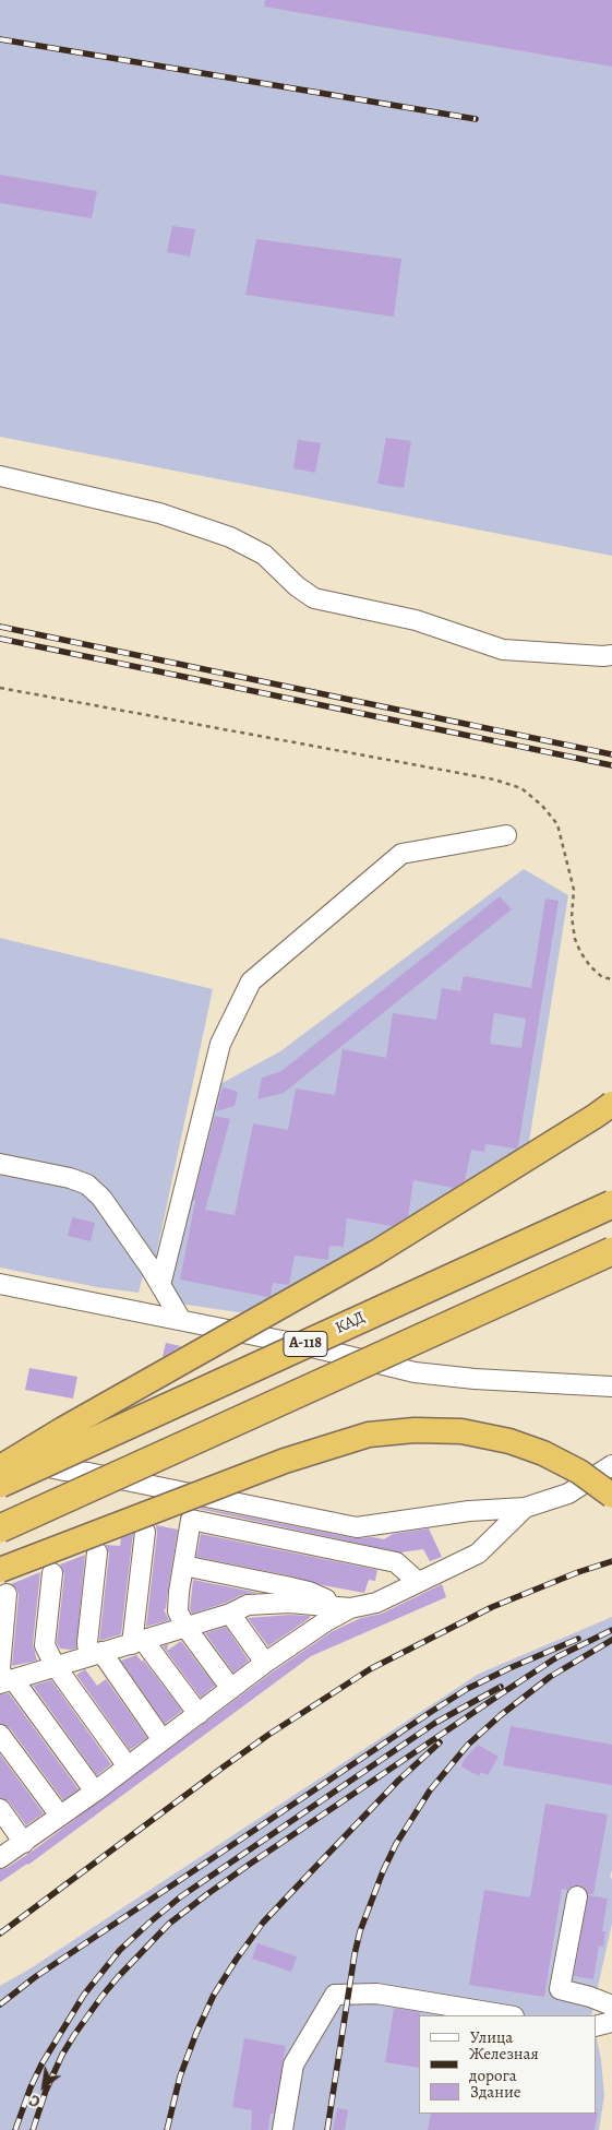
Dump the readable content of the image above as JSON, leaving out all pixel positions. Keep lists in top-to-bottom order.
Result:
{
  "streets": {
    "highway": ["КАД", "А-118"]
  },
  "legend": ["Улица", "Железная дорога", "Здание"],
  "north": "bottom left"
}
